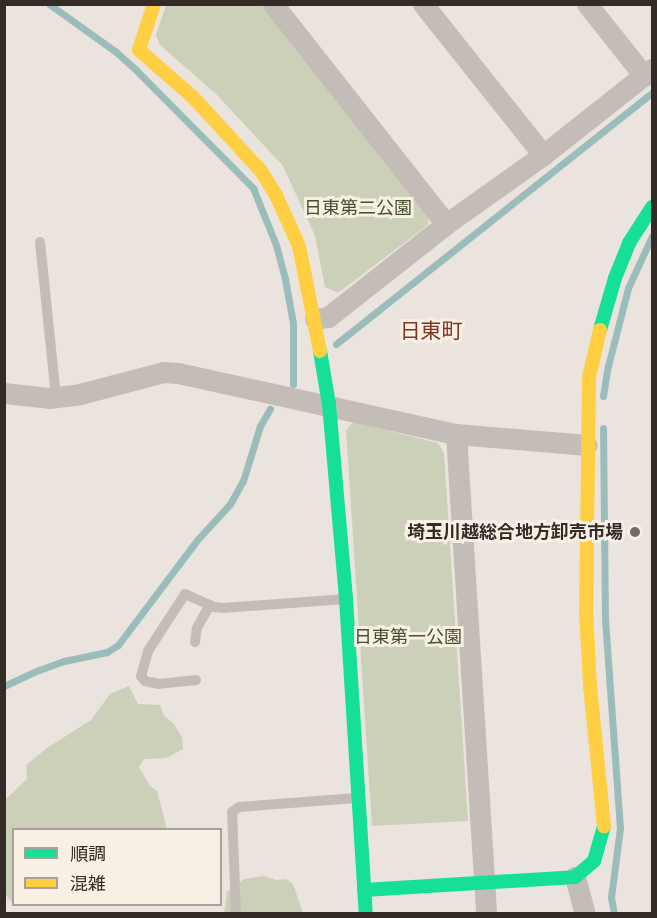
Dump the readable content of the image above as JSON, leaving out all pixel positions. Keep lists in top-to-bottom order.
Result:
{
  "districts": ["日東町"],
  "parks": ["日東第二公園", "日東第一公園"],
  "places": ["埼玉川越総合地方卸売市場"],
  "legend": ["順調", "混雑"]
}
